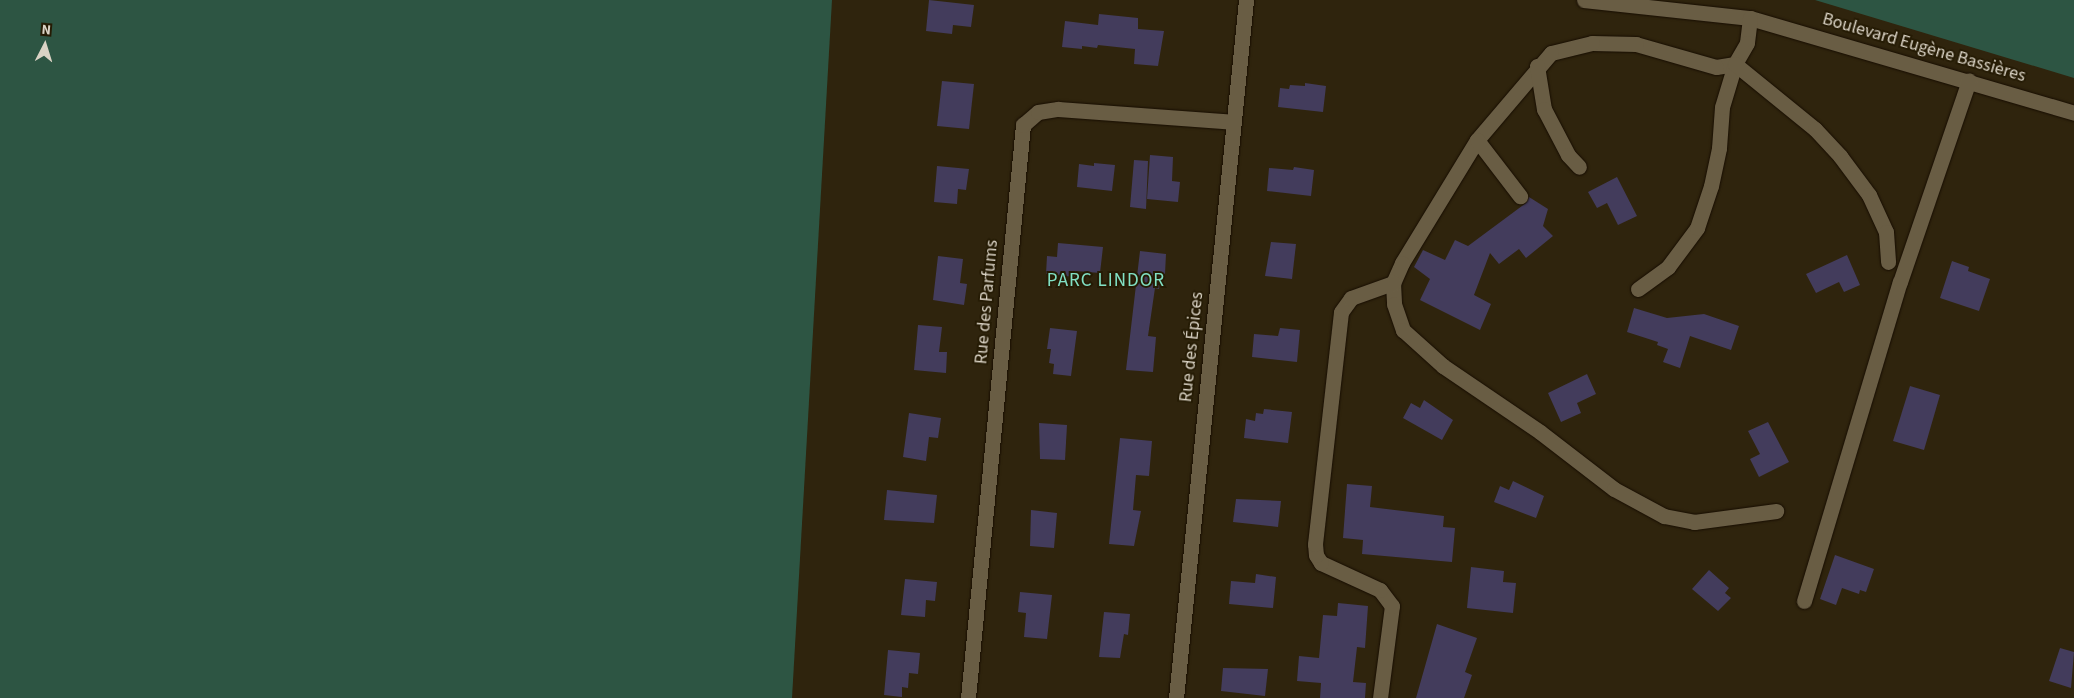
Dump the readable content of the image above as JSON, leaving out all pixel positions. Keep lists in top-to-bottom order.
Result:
{
  "streets": {
    "street": ["Boulevard Eugène Bassières", "Rue des Parfums", "Rue des Épices"]
  },
  "crossings": [
    ["Rue des Parfums", "Rue des Épices"]
  ],
  "districts": ["PARC LINDOR"],
  "north": "top"
}
